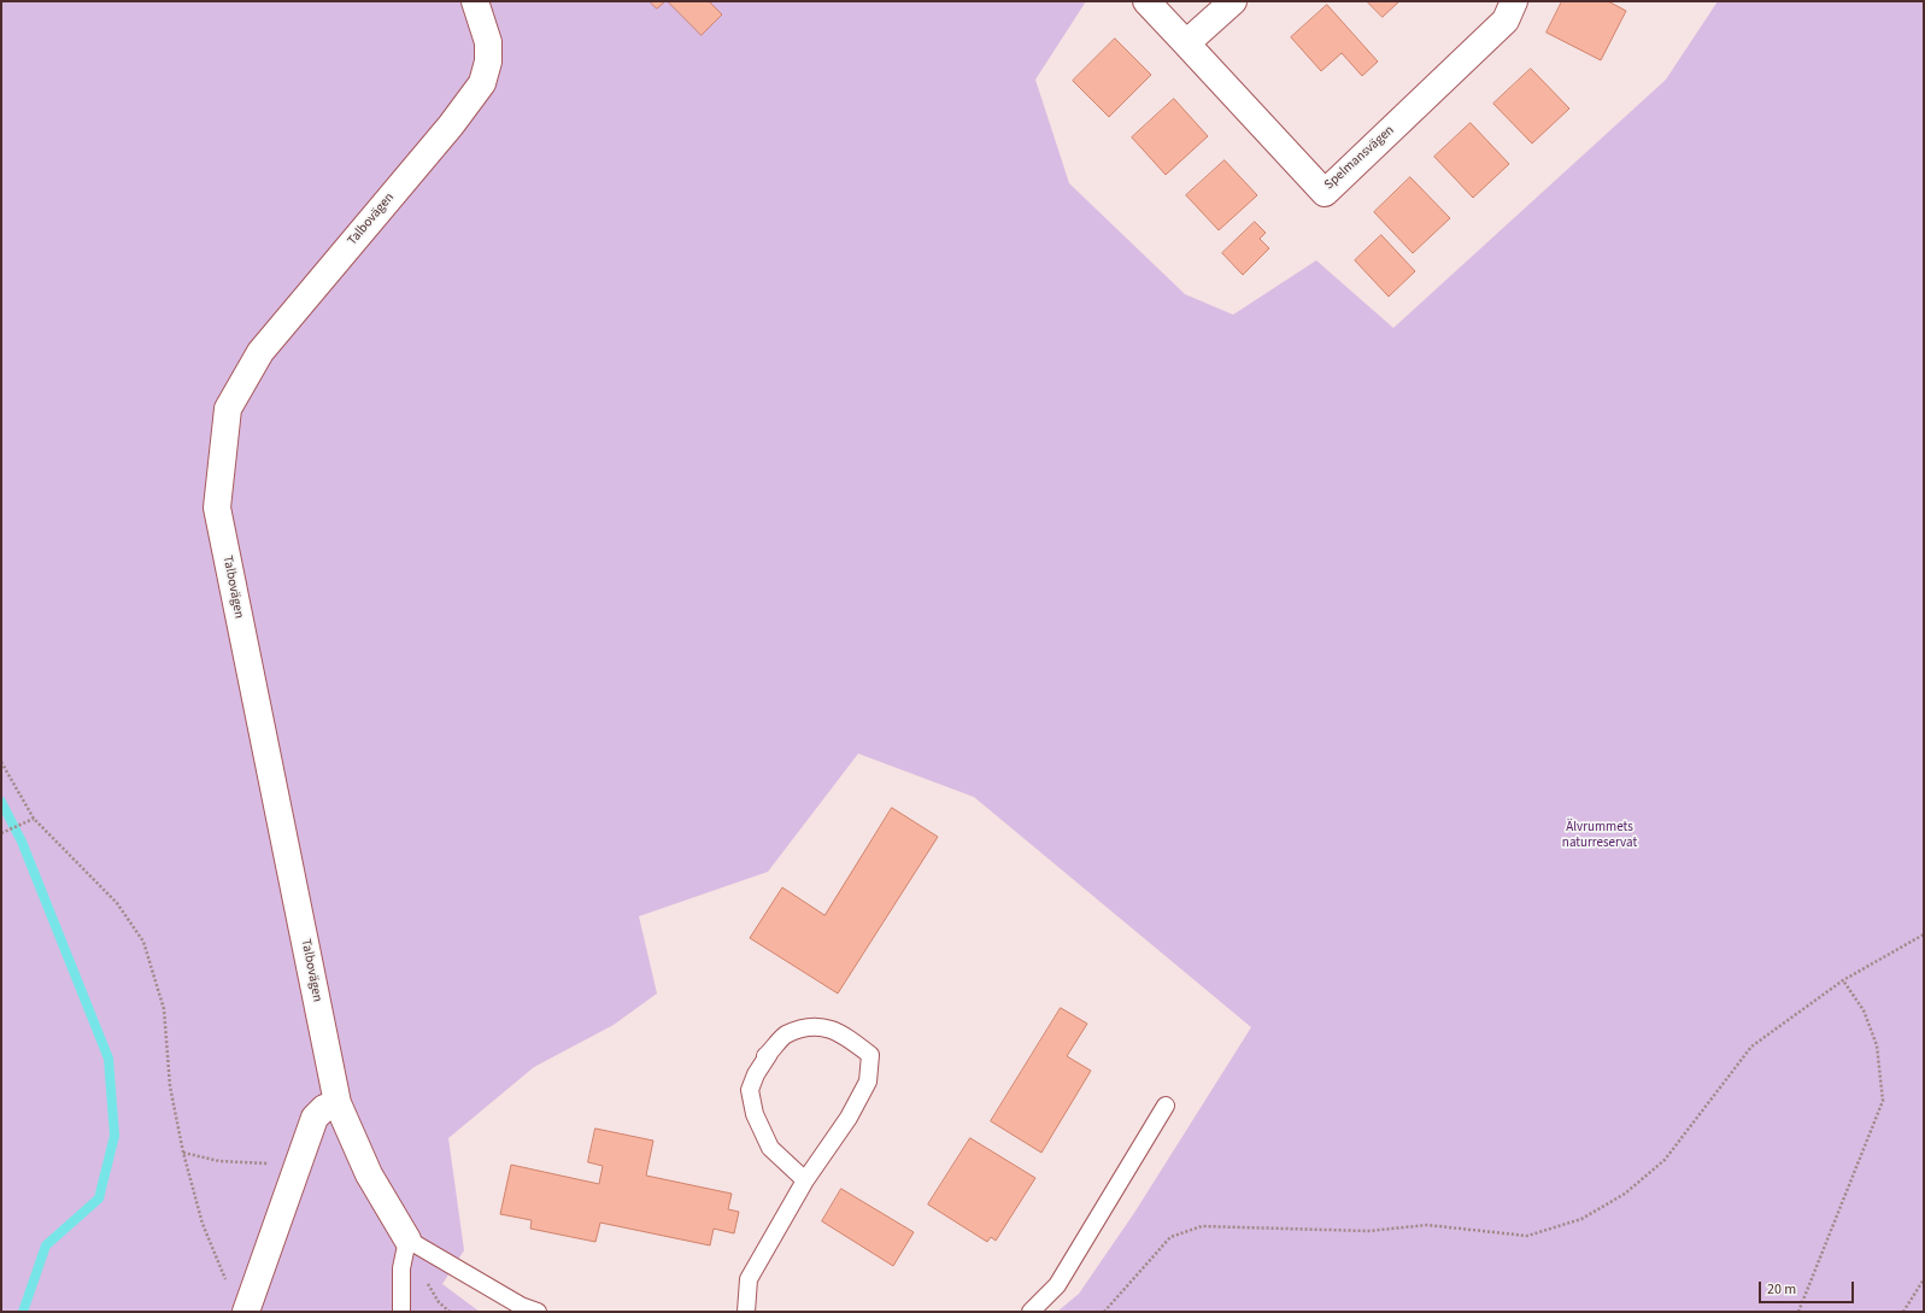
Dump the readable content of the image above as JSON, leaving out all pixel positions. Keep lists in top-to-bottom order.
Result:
{
  "streets": {
    "street": ["Spelmansvägen", "Talbovägen"]
  },
  "parks": ["Älvrummets naturreservat"],
  "scale_bar": "20 m"
}
